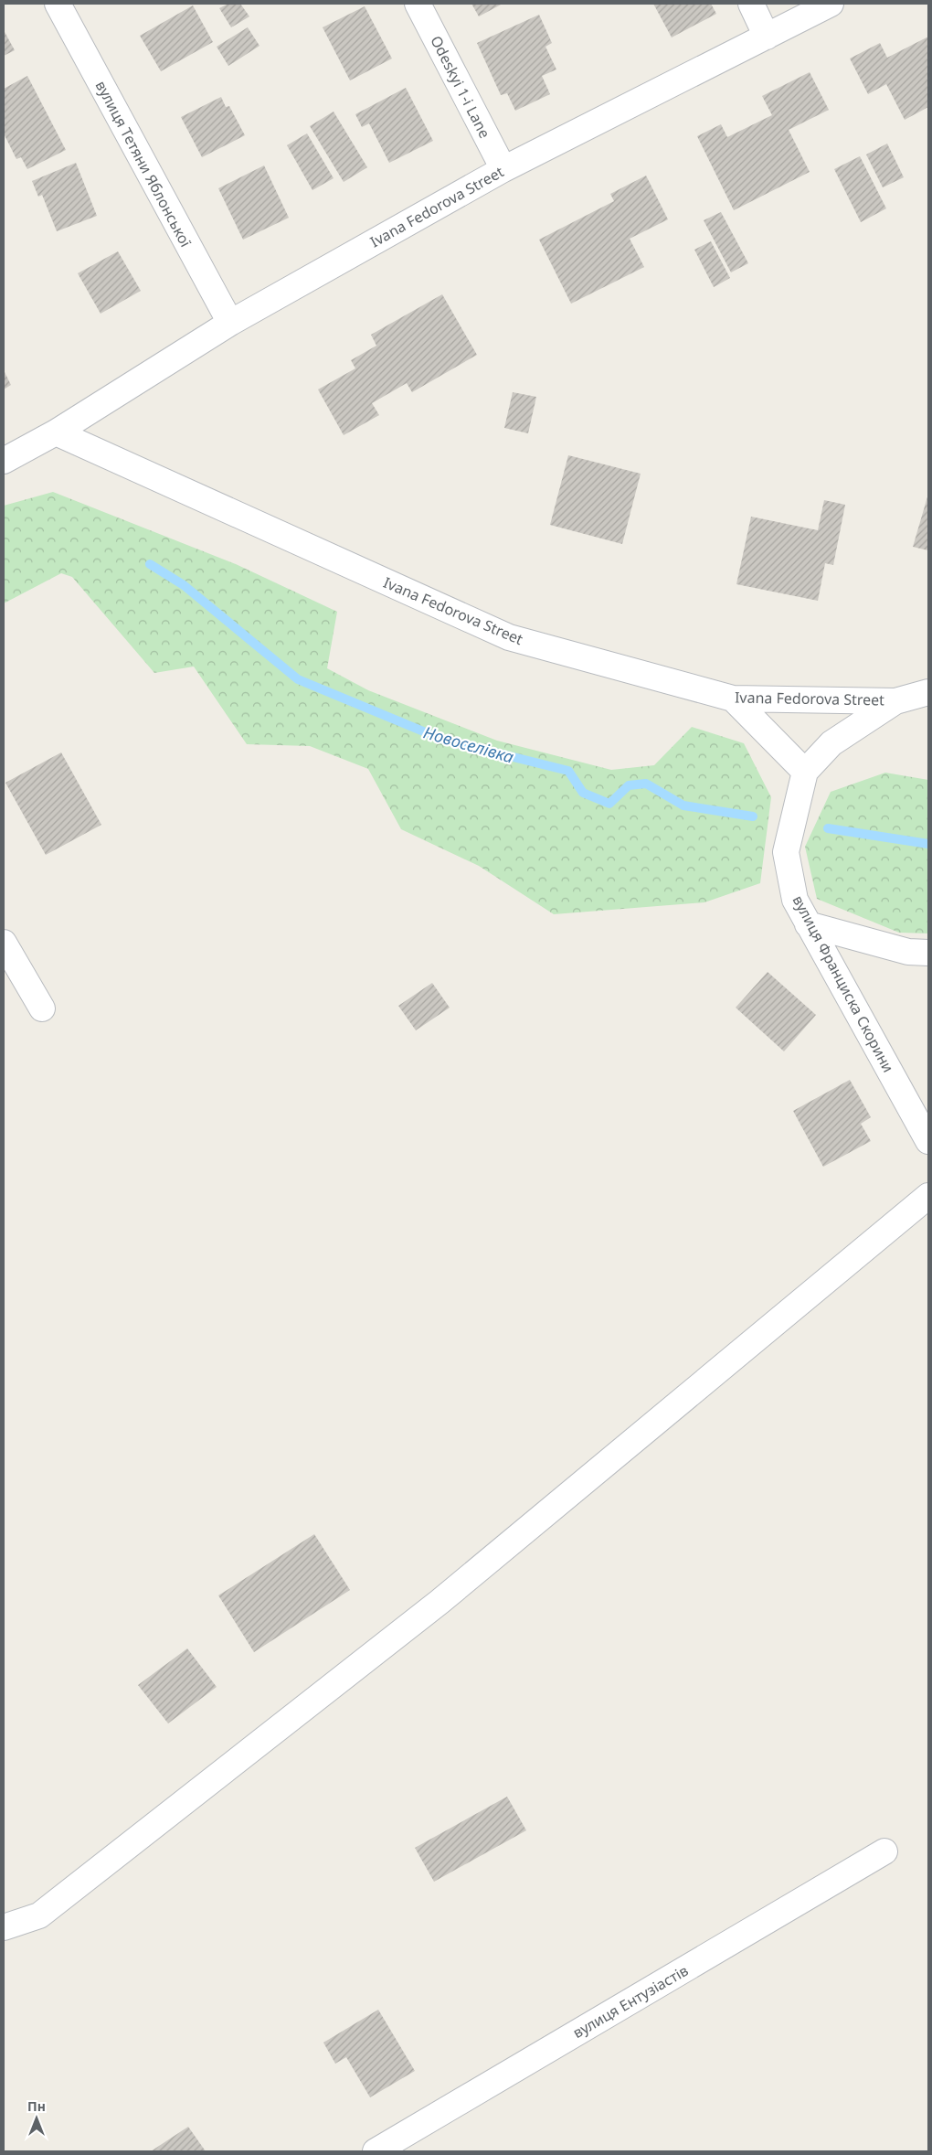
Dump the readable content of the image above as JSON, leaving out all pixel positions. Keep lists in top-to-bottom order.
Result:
{
  "streets": {
    "street": [
      "Odeskyi 1-i Lane",
      "вулиця Тетяни Яблонської",
      "Ivana Fedorova Street",
      "вулиця Франциска Скорини",
      "вулиця Ентузіастів"
    ]
  },
  "crossings": [
    ["Odeskyi 1-i Lane", "Ivana Fedorova Street"],
    ["вулиця Тетяни Яблонської", "Ivana Fedorova Street"],
    ["Ivana Fedorova Street", "вулиця Франциска Скорини"]
  ],
  "water": ["Новоселівка"],
  "north": "top"
}
